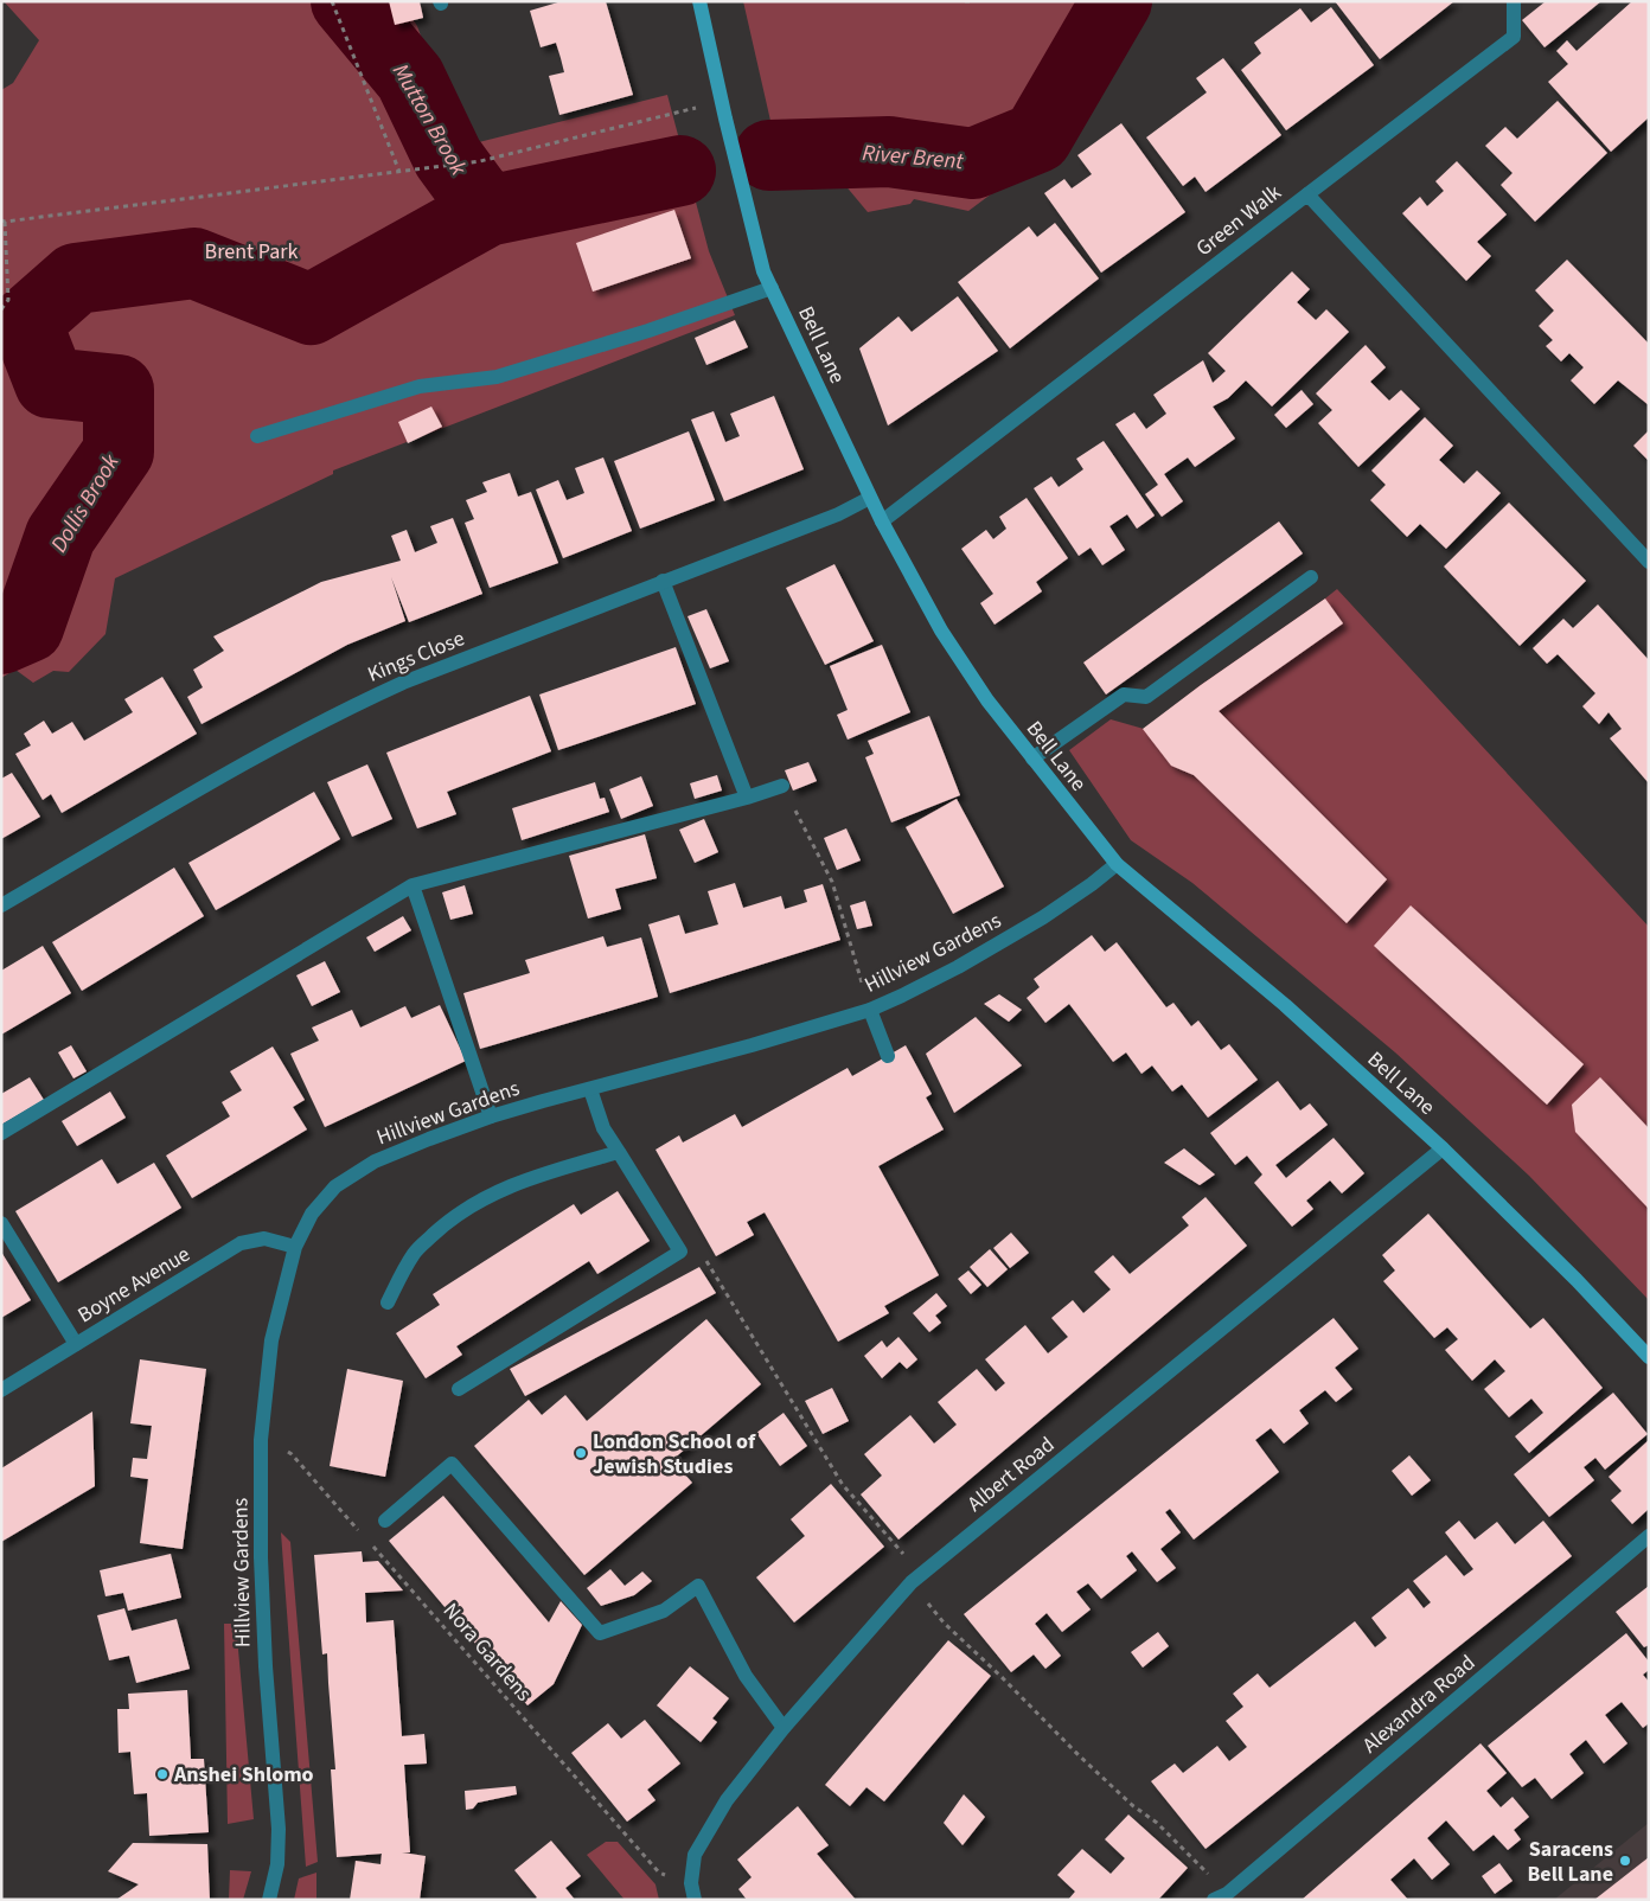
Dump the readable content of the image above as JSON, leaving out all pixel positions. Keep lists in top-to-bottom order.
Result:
{
  "streets": {
    "street": [
      "Green Walk",
      "Bell Lane",
      "Kings Close",
      "Hillview Gardens",
      "Boyne Avenue",
      "Albert Road",
      "Alexandra Road"
    ],
    "path": ["Nora Gardens"]
  },
  "crossings": [
    ["Green Walk", "Bell Lane"],
    ["Bell Lane", "Kings Close"],
    ["Bell Lane", "Hillview Gardens"],
    ["Bell Lane", "Albert Road"],
    ["Hillview Gardens", "Boyne Avenue"],
    ["Albert Road", "Nora Gardens"]
  ],
  "water": ["Mutton Brook", "River Brent", "Dollis Brook"],
  "parks": ["Brent Park"],
  "places": ["London School of Jewish Studies", "Anshei Shlomo", "Saracens Bell Lane"]
}
